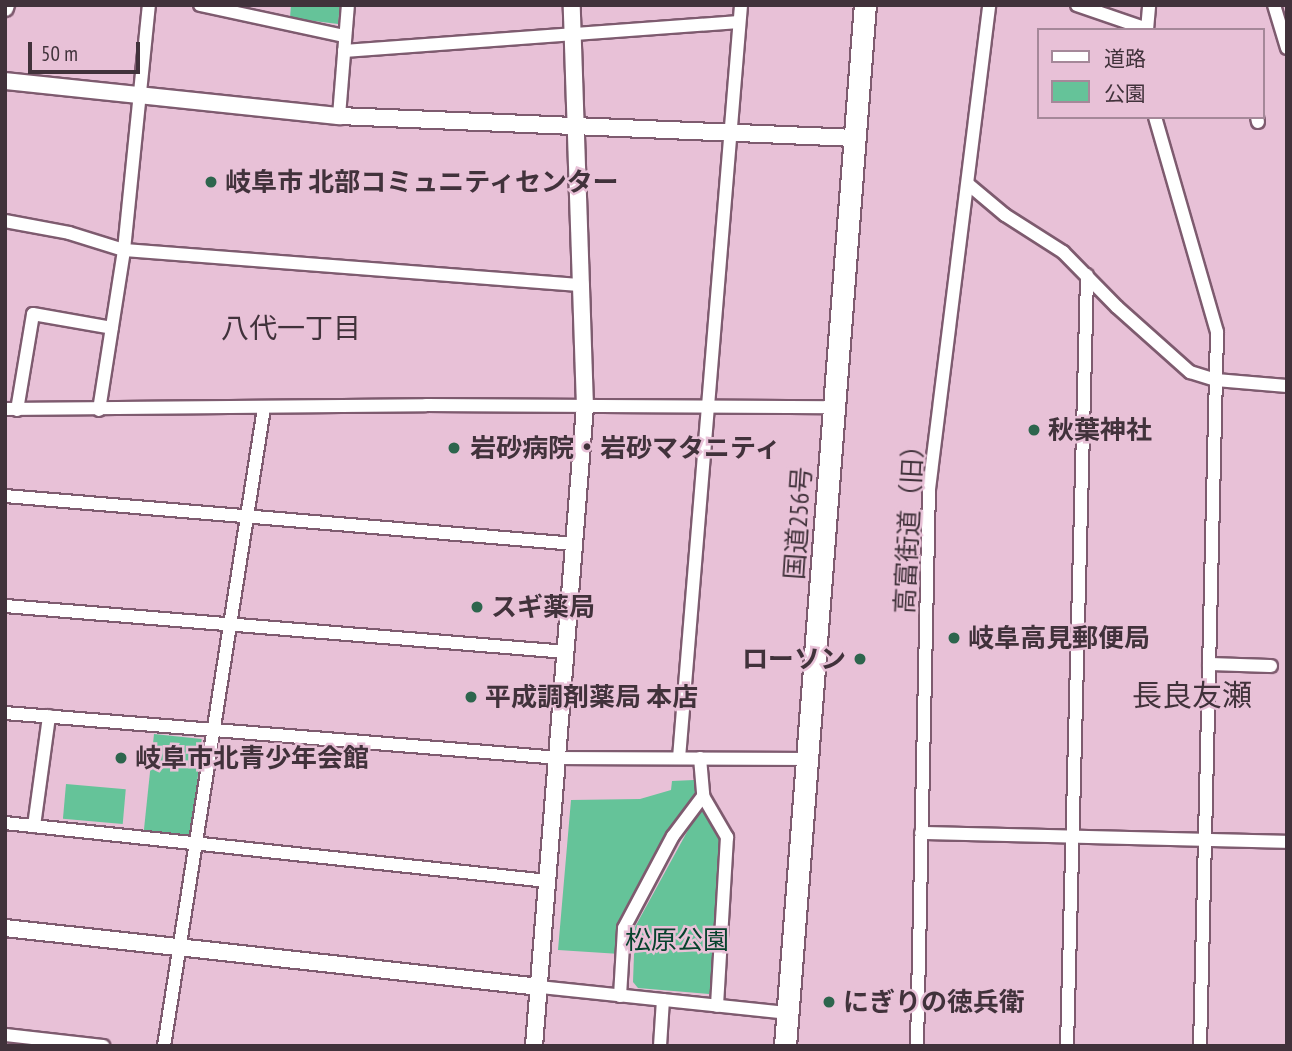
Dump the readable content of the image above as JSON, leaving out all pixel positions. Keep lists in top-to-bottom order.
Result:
{
  "streets": {
    "highway": ["国道256号"],
    "street": ["高富街道（旧）"]
  },
  "districts": ["八代一丁目", "長良友瀬"],
  "parks": ["松原公園"],
  "places": [
    "岐阜市 北部コミュニティセンター",
    "秋葉神社",
    "岩砂病院・岩砂マタニティ",
    "スギ薬局",
    "岐阜高見郵便局",
    "ローソン",
    "平成調剤薬局 本店",
    "岐阜市北青少年会館",
    "にぎりの徳兵衛"
  ],
  "legend": ["道路", "公園"],
  "scale_bar": "50 m"
}
